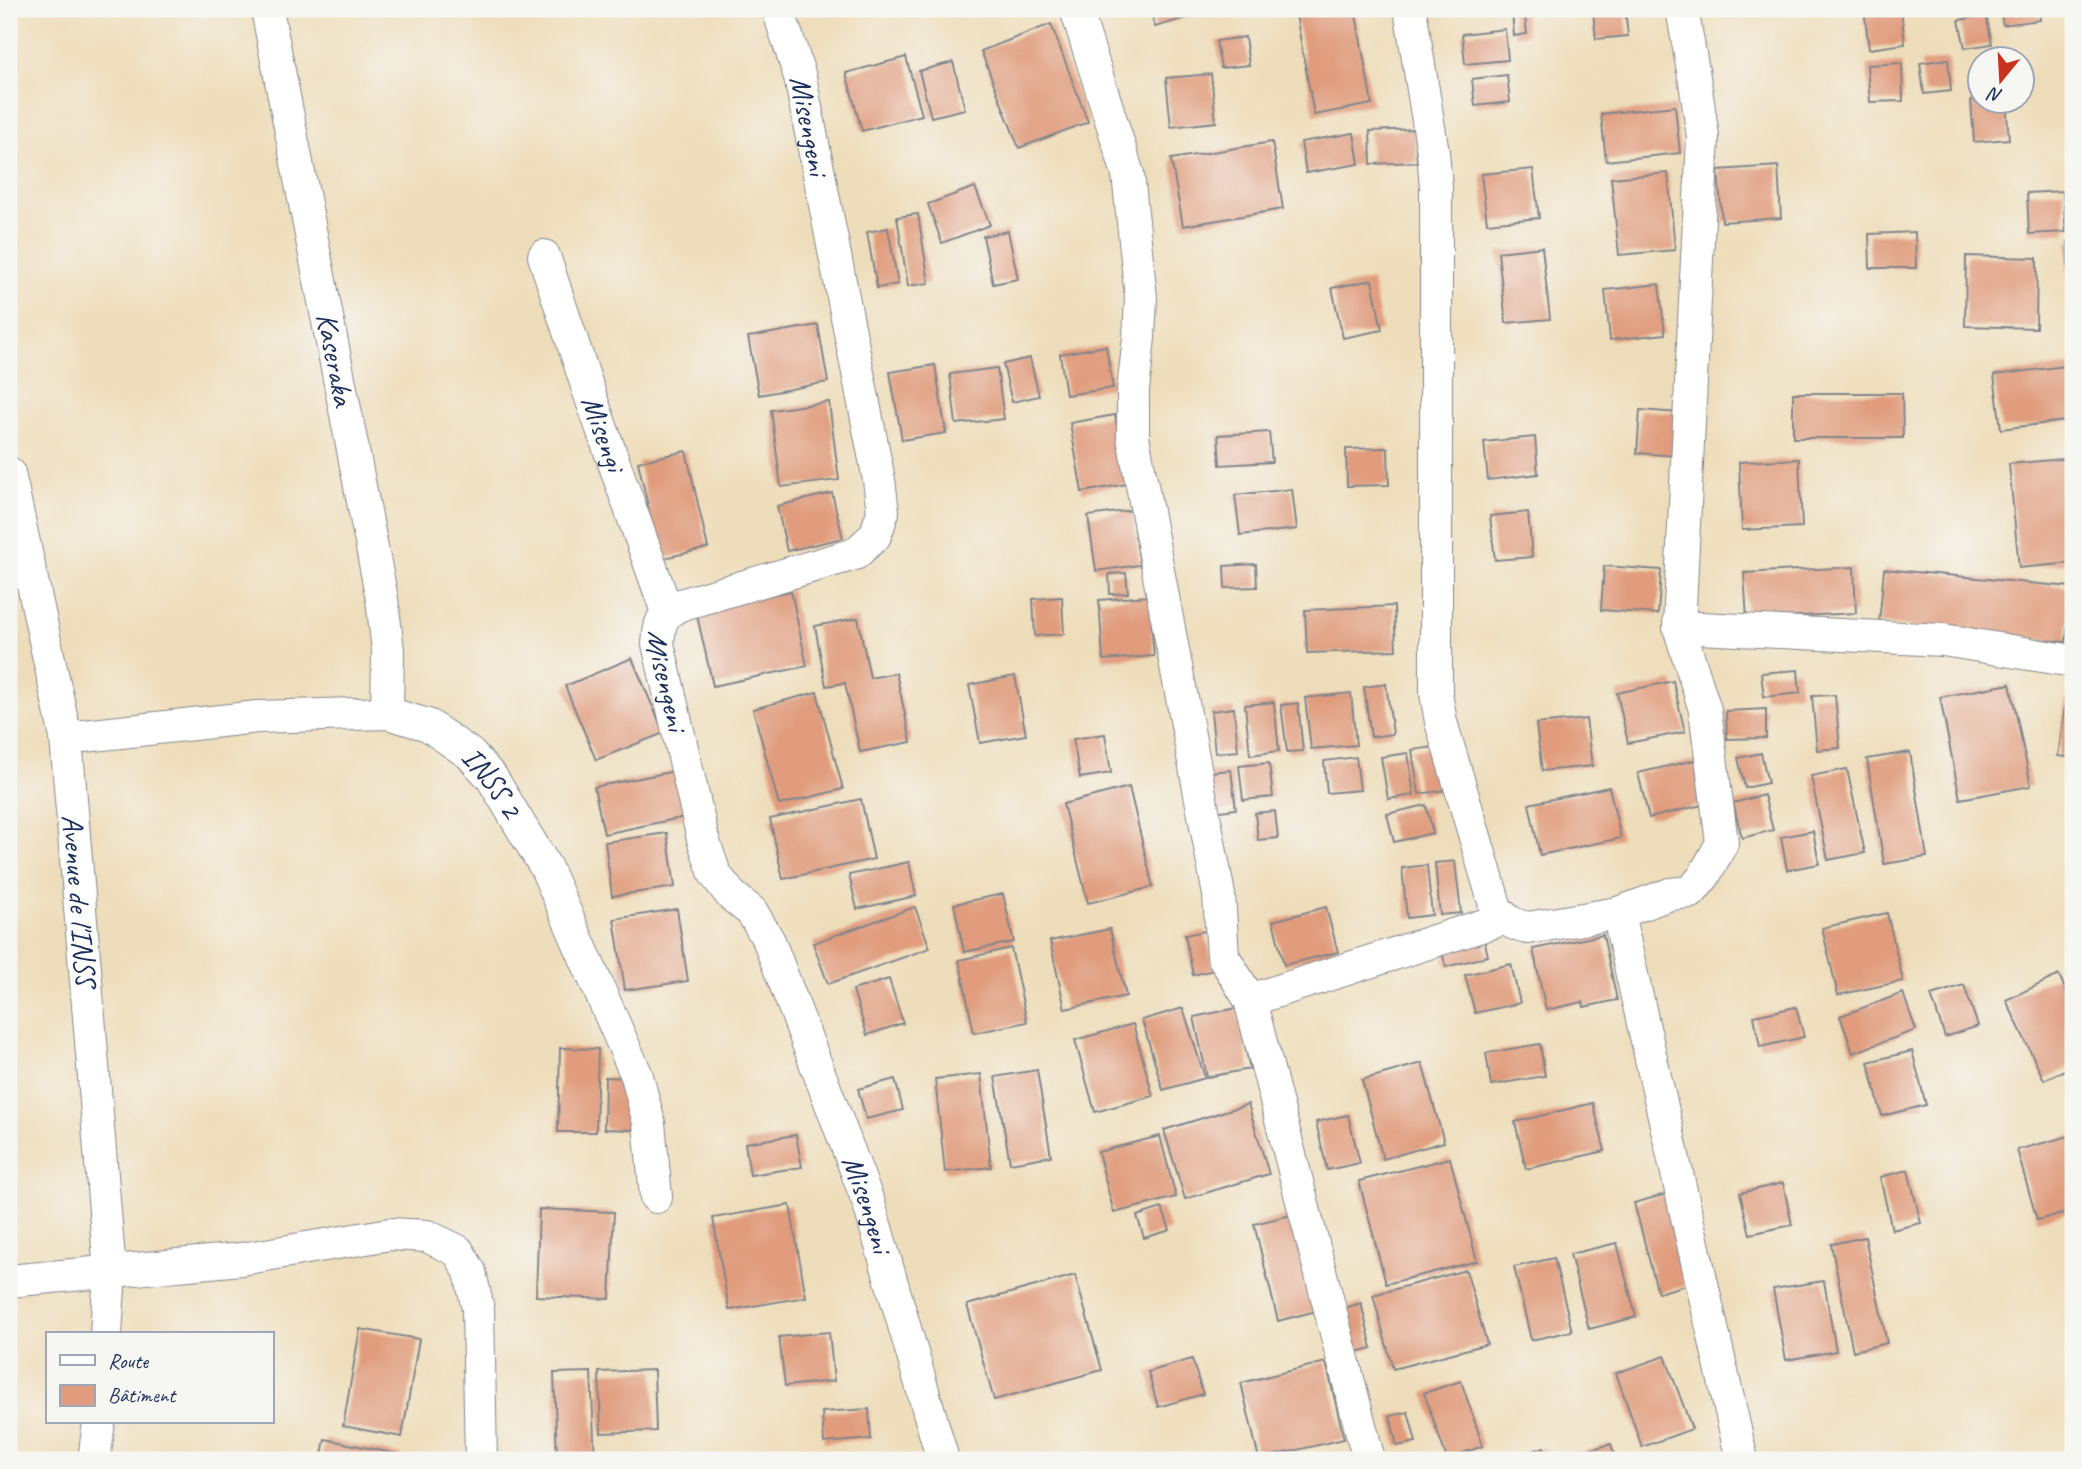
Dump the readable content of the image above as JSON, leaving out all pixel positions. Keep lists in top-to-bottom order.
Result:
{
  "streets": {
    "street": [
      "Misengeni",
      "Kaseraka",
      "Misengi",
      "INSS 2",
      "Avenue de l'INSS"
    ]
  },
  "crossings": [
    ["Misengeni", "Misengi"],
    ["Kaseraka", "INSS 2"],
    ["INSS 2", "Avenue de l'INSS"]
  ],
  "legend": ["Route", "Bâtiment"],
  "north": "bottom"
}
